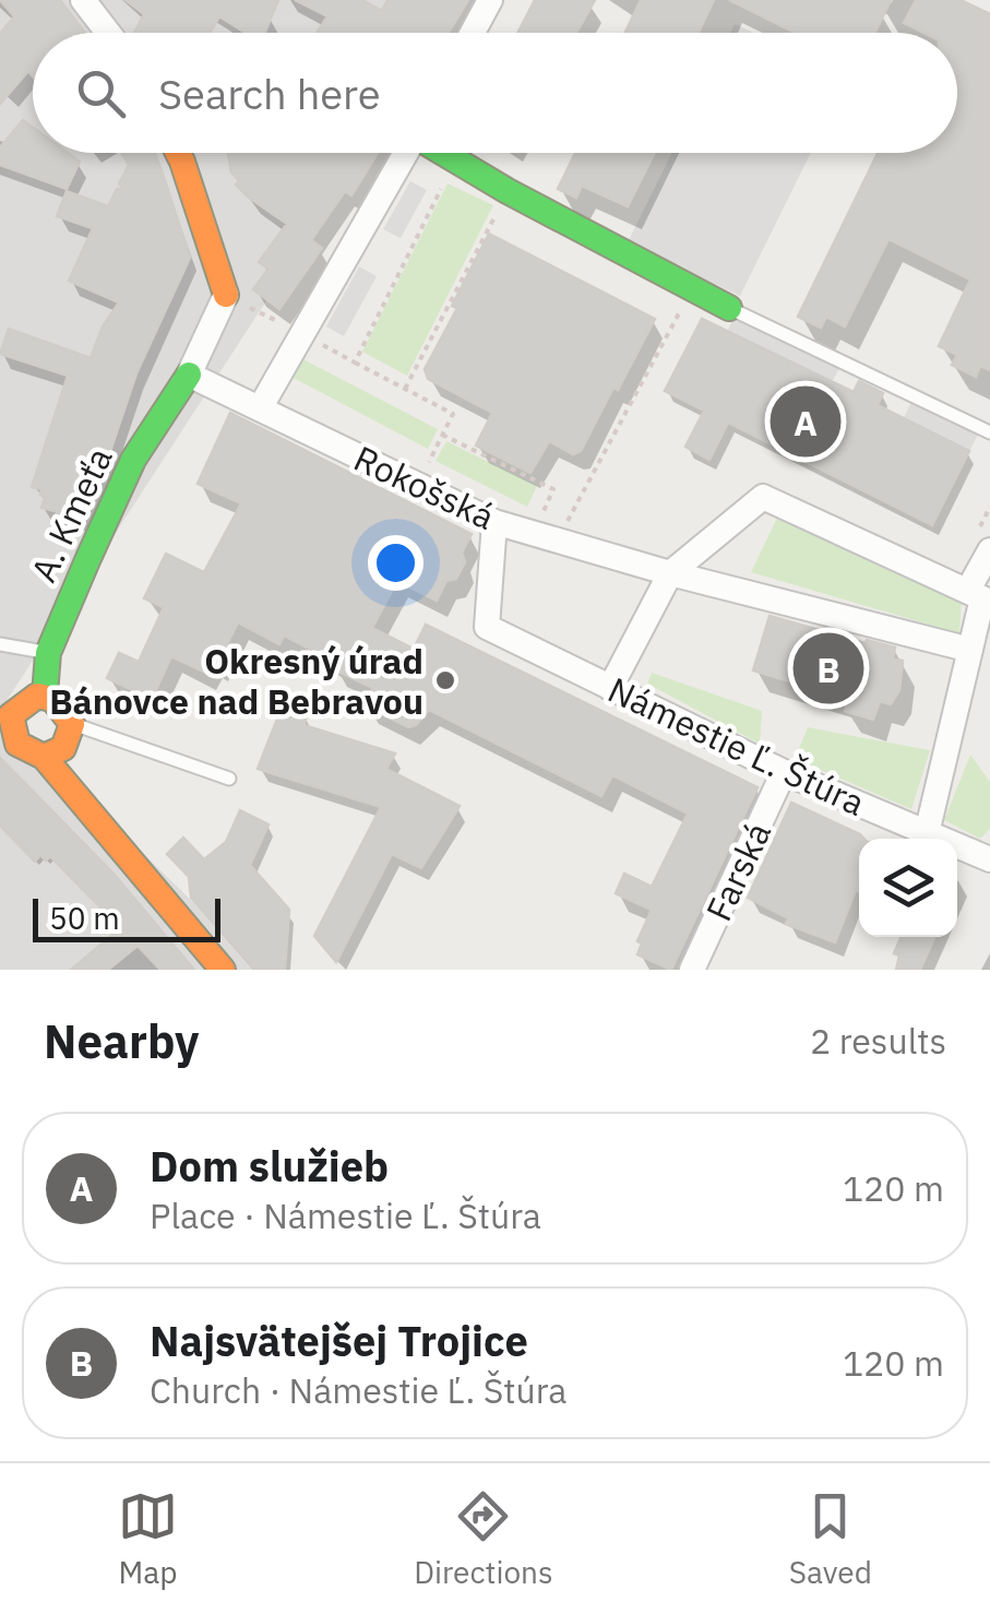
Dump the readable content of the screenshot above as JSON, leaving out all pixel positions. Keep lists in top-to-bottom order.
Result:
{
  "streets": {
    "street": [
      "Rokošská",
      "A. Kmeťa",
      "Námestie Ľ. Štúra",
      "Farská"
    ]
  },
  "crossings": [
    ["Rokošská", "A. Kmeťa"],
    ["Rokošská", "Námestie Ľ. Štúra"],
    ["Námestie Ľ. Štúra", "Farská"]
  ],
  "places": ["Okresný úrad Bánovce nad Bebravou"],
  "scale_bar": "50 m",
  "page": {
    "search": "Search here",
    "pins": ["A", "B"],
    "scale": "50 m",
    "heading": ["Nearby", "2 results"],
    "list": [
      {
        "mark": "A",
        "name": "Dom služieb",
        "note": "Place · Námestie Ľ. Štúra",
        "value": "120 m"
      },
      {
        "mark": "B",
        "name": "Najsvätejšej Trojice",
        "note": "Church · Námestie Ľ. Štúra",
        "value": "120 m"
      }
    ],
    "nav": ["Map", "Directions", "Saved"]
  }
}
